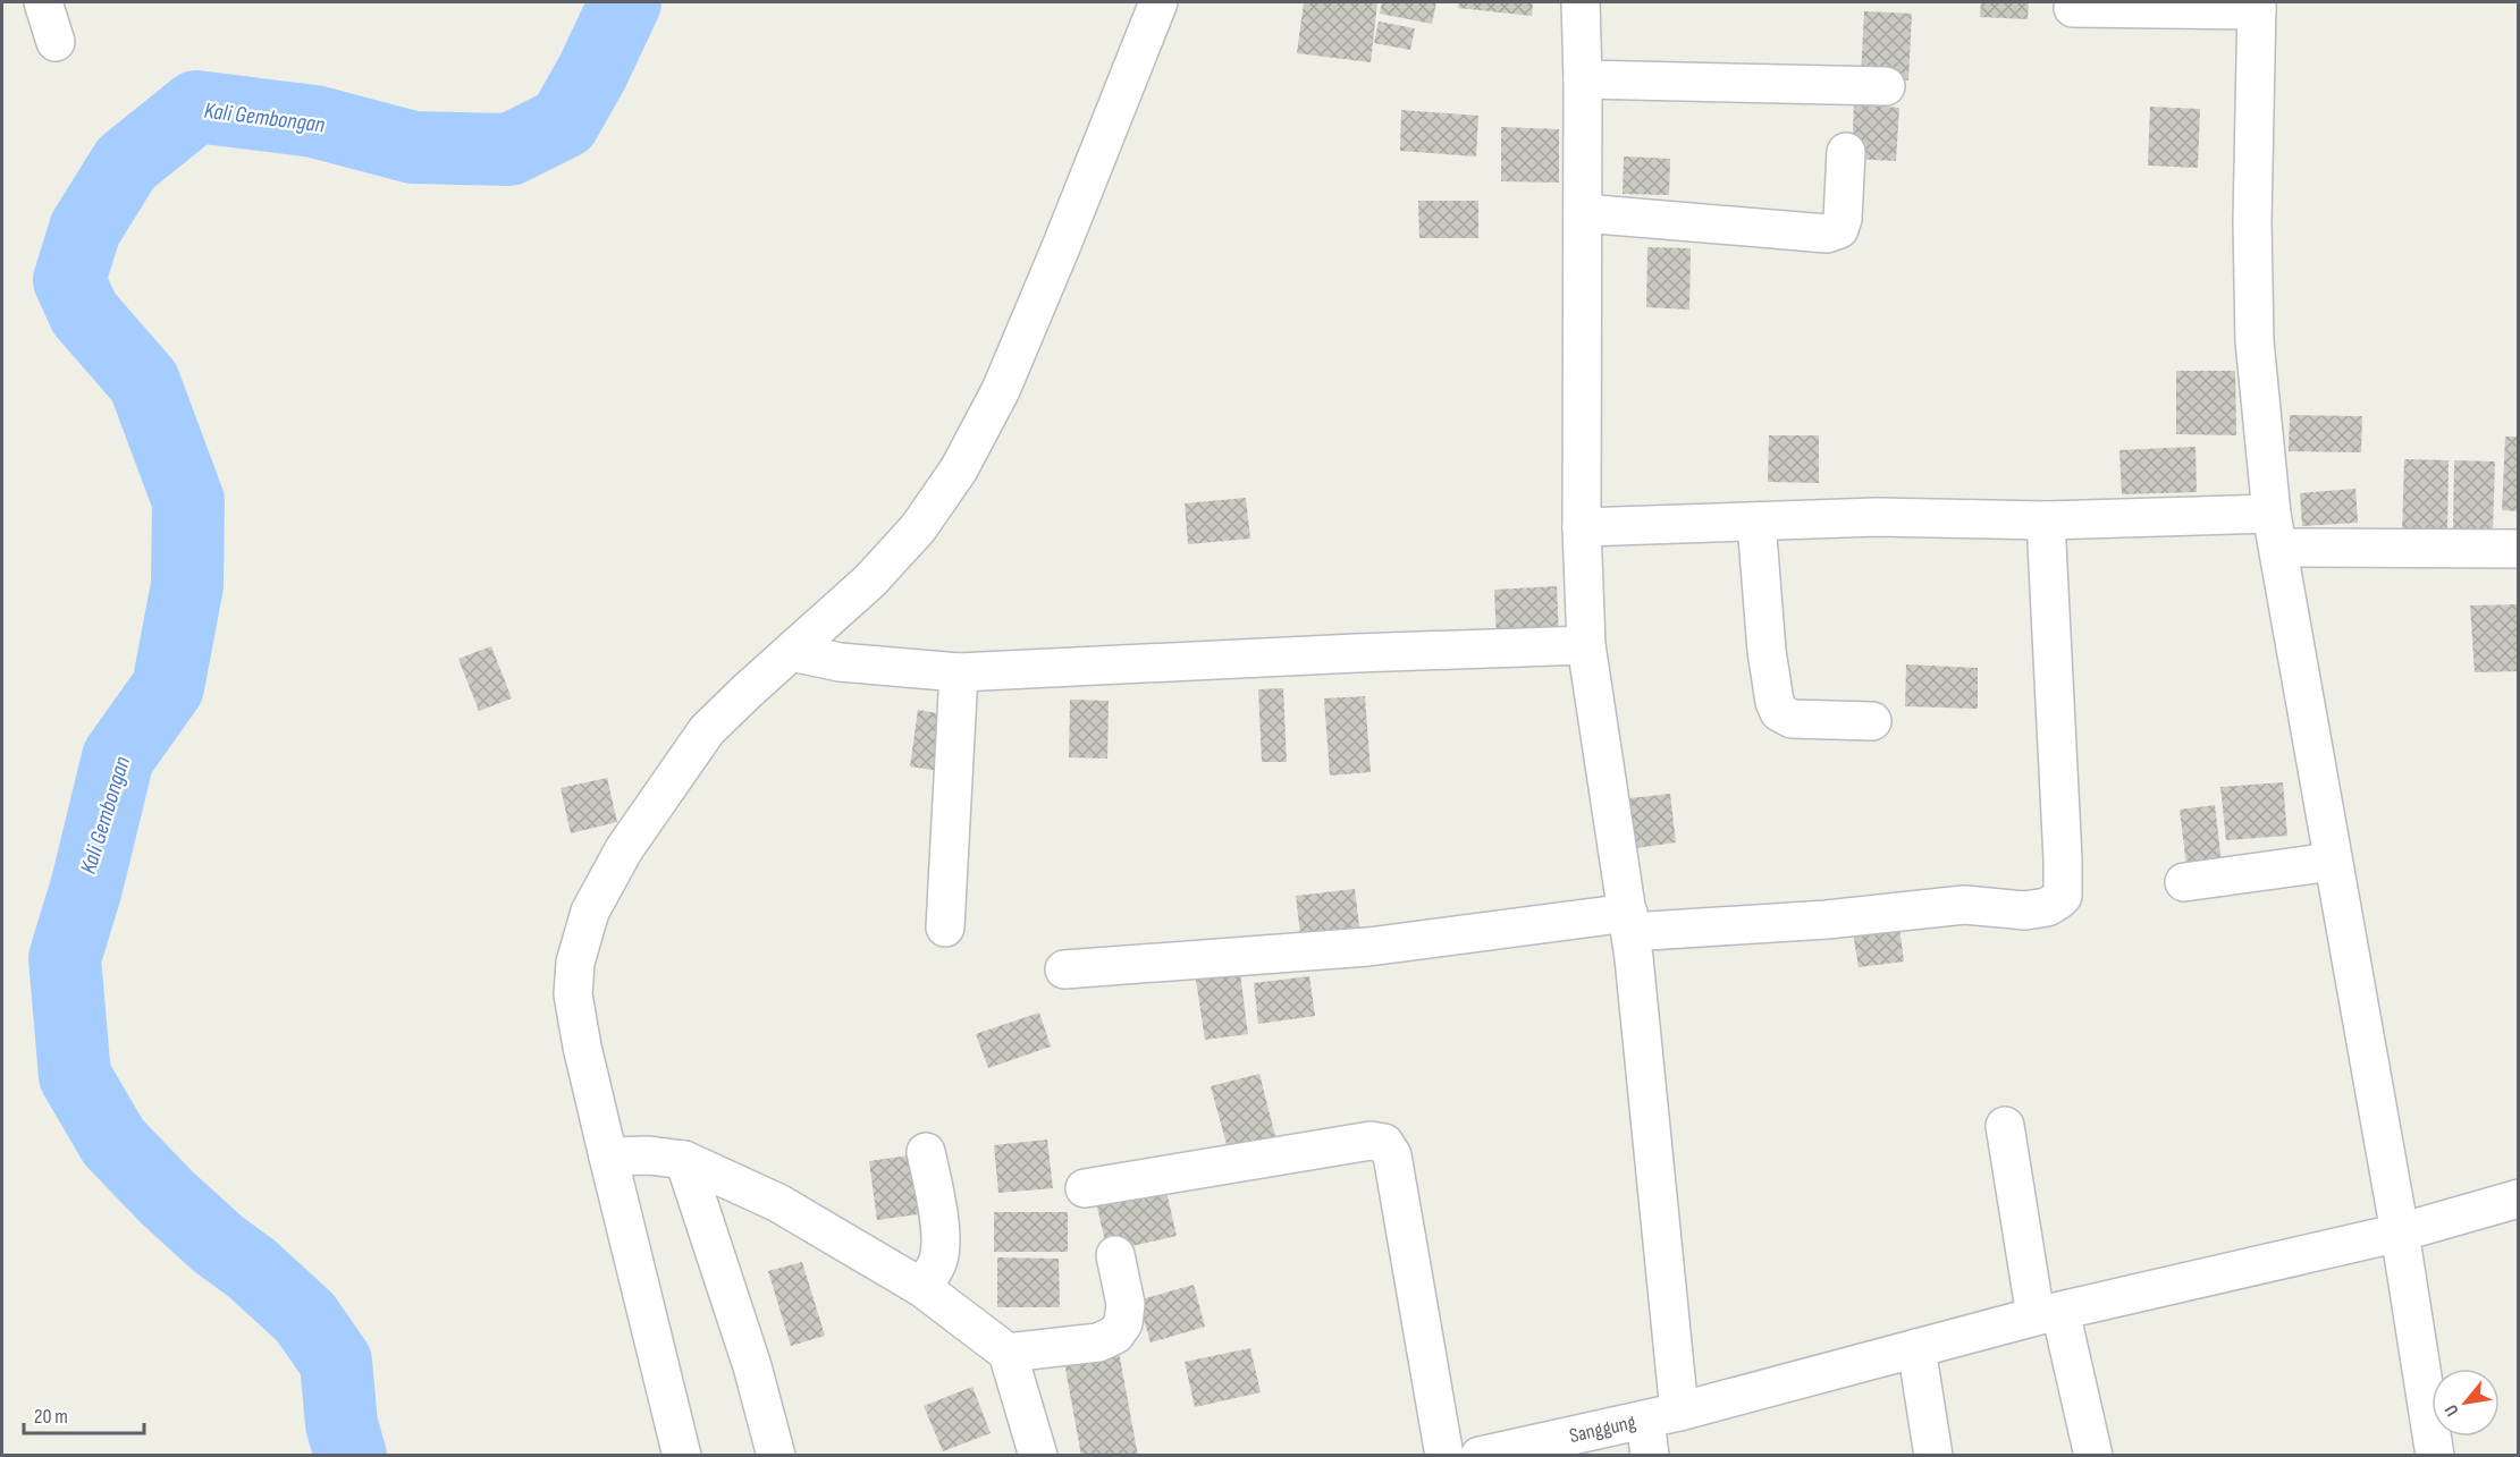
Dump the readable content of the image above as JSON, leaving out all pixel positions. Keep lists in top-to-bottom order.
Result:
{
  "streets": {
    "street": ["Sanggung"]
  },
  "water": ["Kali Gembongan"],
  "scale_bar": "20 m",
  "north": "bottom left"
}
